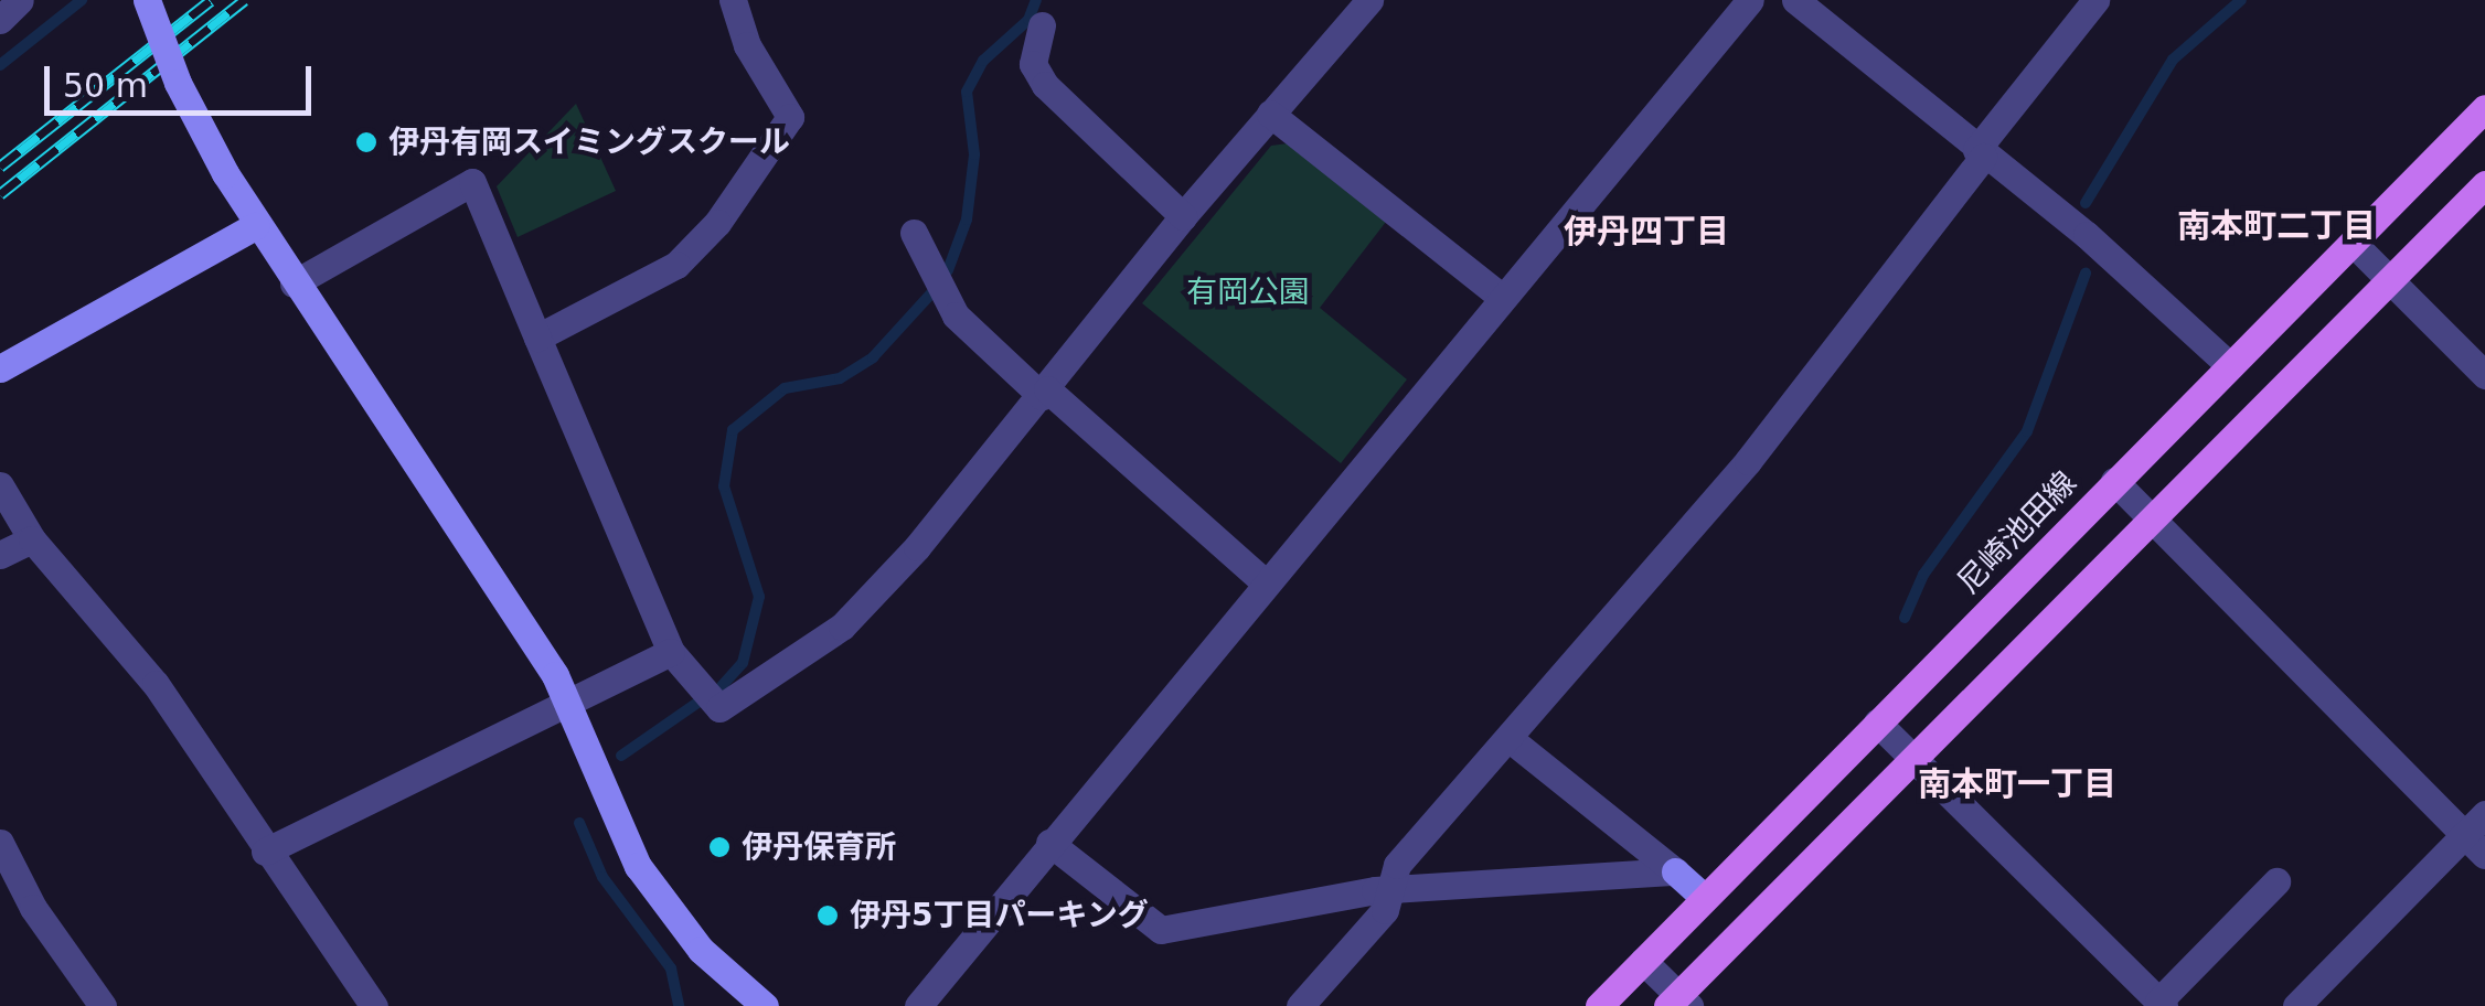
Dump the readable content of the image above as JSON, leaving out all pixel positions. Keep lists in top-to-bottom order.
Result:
{
  "streets": {
    "main road": ["尼崎池田線"]
  },
  "districts": ["南本町二丁目", "伊丹四丁目", "南本町一丁目"],
  "parks": ["有岡公園"],
  "places": ["伊丹有岡スイミングスクール", "伊丹保育所", "伊丹5丁目パーキング"],
  "scale_bar": "50 m"
}
